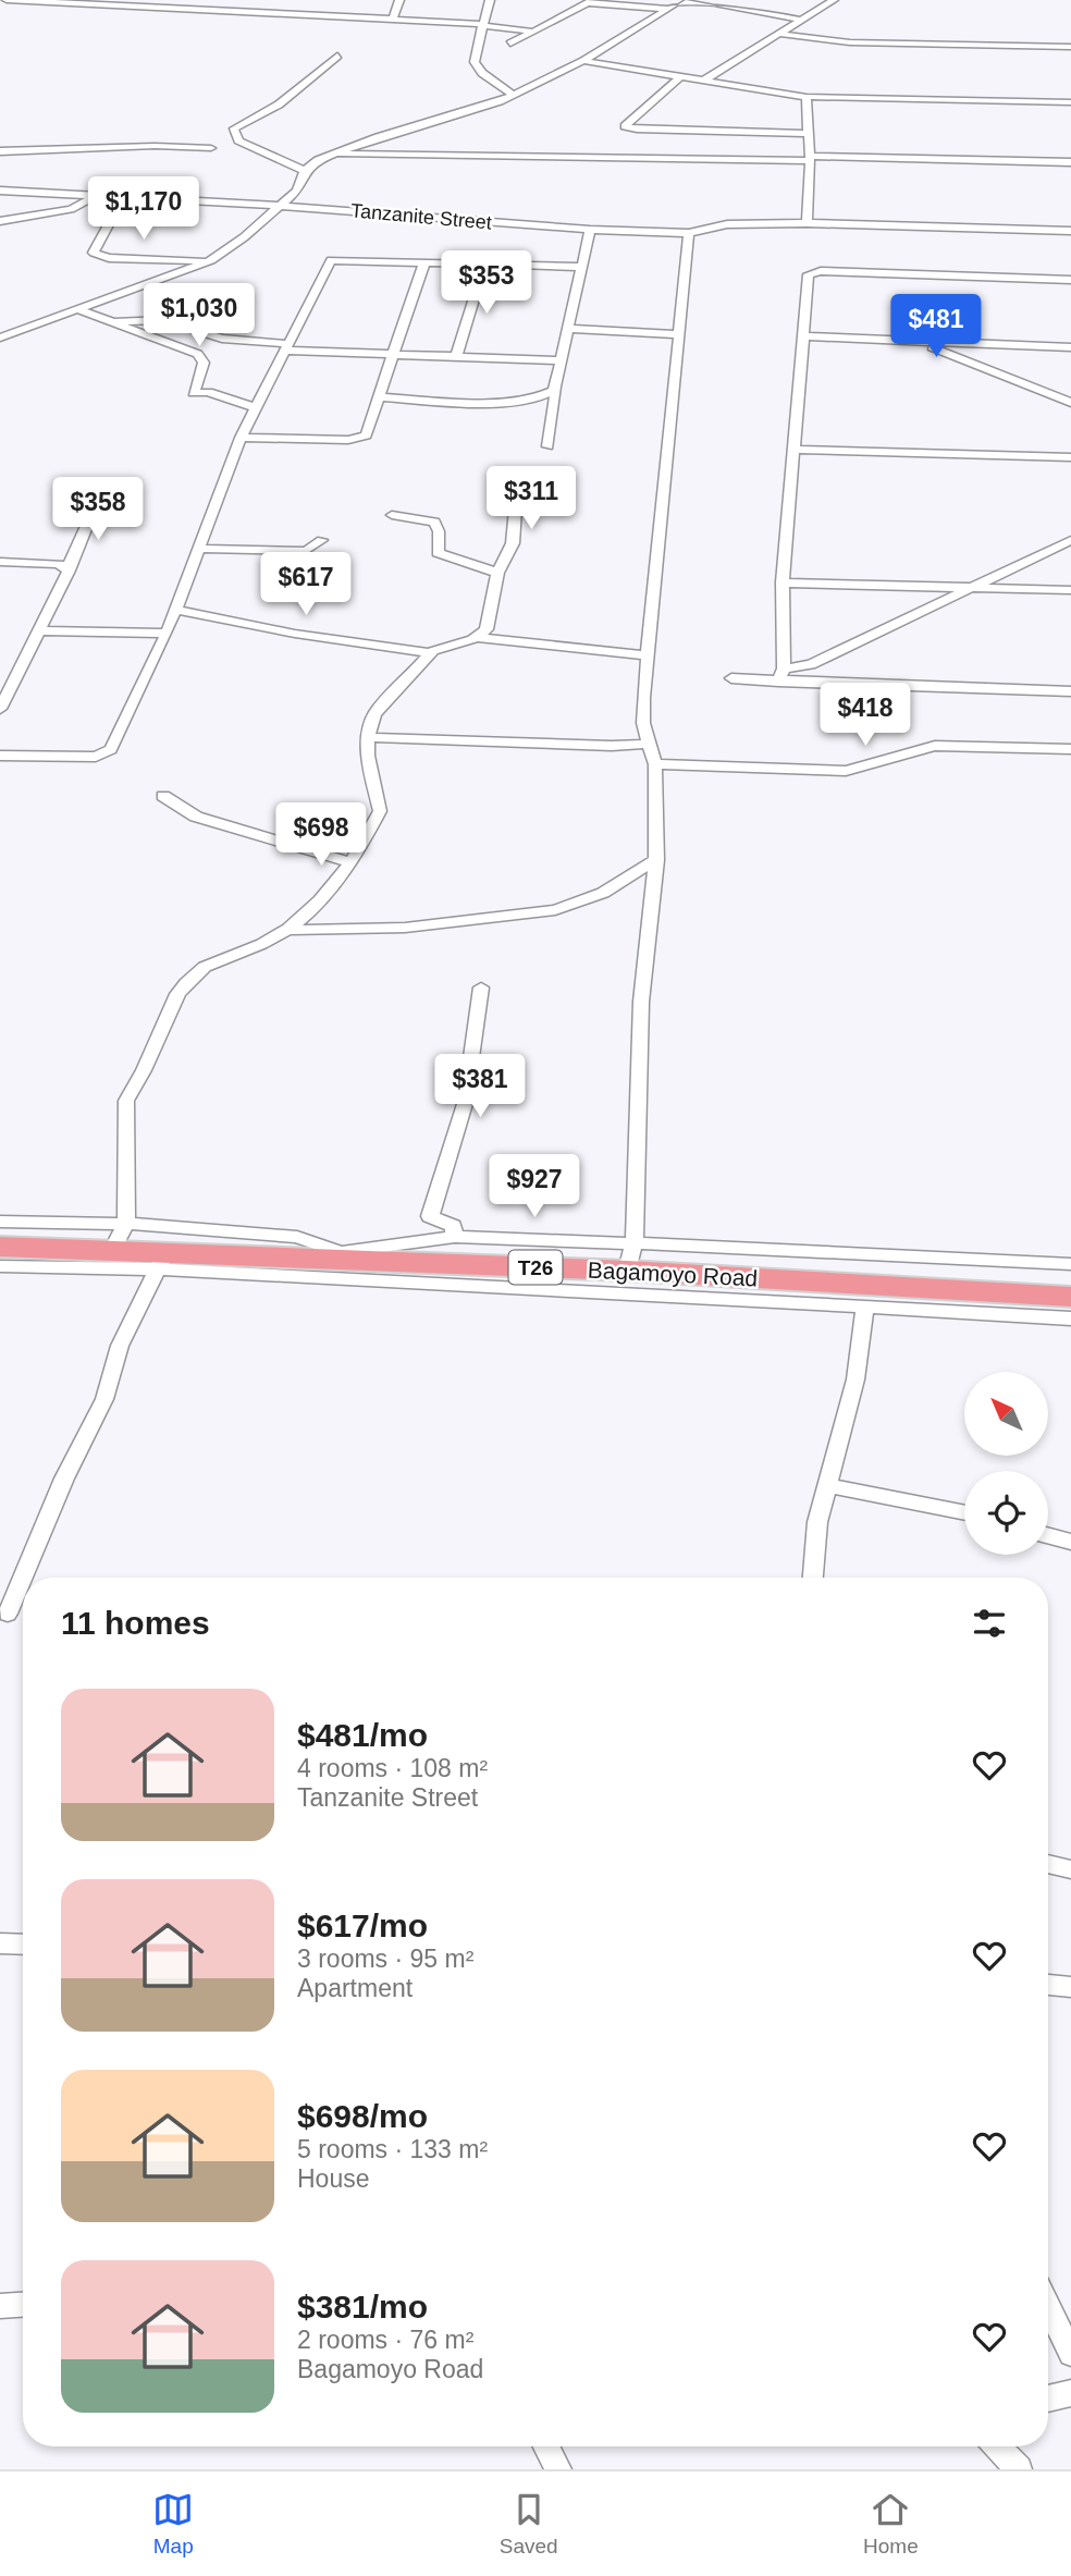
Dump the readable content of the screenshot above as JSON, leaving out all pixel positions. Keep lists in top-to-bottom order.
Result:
{
  "streets": {
    "highway": ["T26", "Bagamoyo Road"],
    "street": ["Tanzanite Street"]
  },
  "north": "top left",
  "page": {
    "price": [
      "$1,170",
      "$353",
      "$1,030",
      "$481",
      "$311",
      "$358",
      "$617",
      "$418",
      "$698",
      "$381",
      "$927"
    ],
    "heading": "11 homes",
    "list": [
      {
        "name": "$481/mo",
        "note": "4 rooms · 108 m² · Tanzanite Street"
      },
      {
        "name": "$617/mo",
        "note": "3 rooms · 95 m² · Apartment"
      },
      {
        "name": "$698/mo",
        "note": "5 rooms · 133 m² · House"
      },
      {
        "name": "$381/mo",
        "note": "2 rooms · 76 m² · Bagamoyo Road"
      }
    ],
    "tabs": ["Map", "Saved", "Home"]
  }
}
